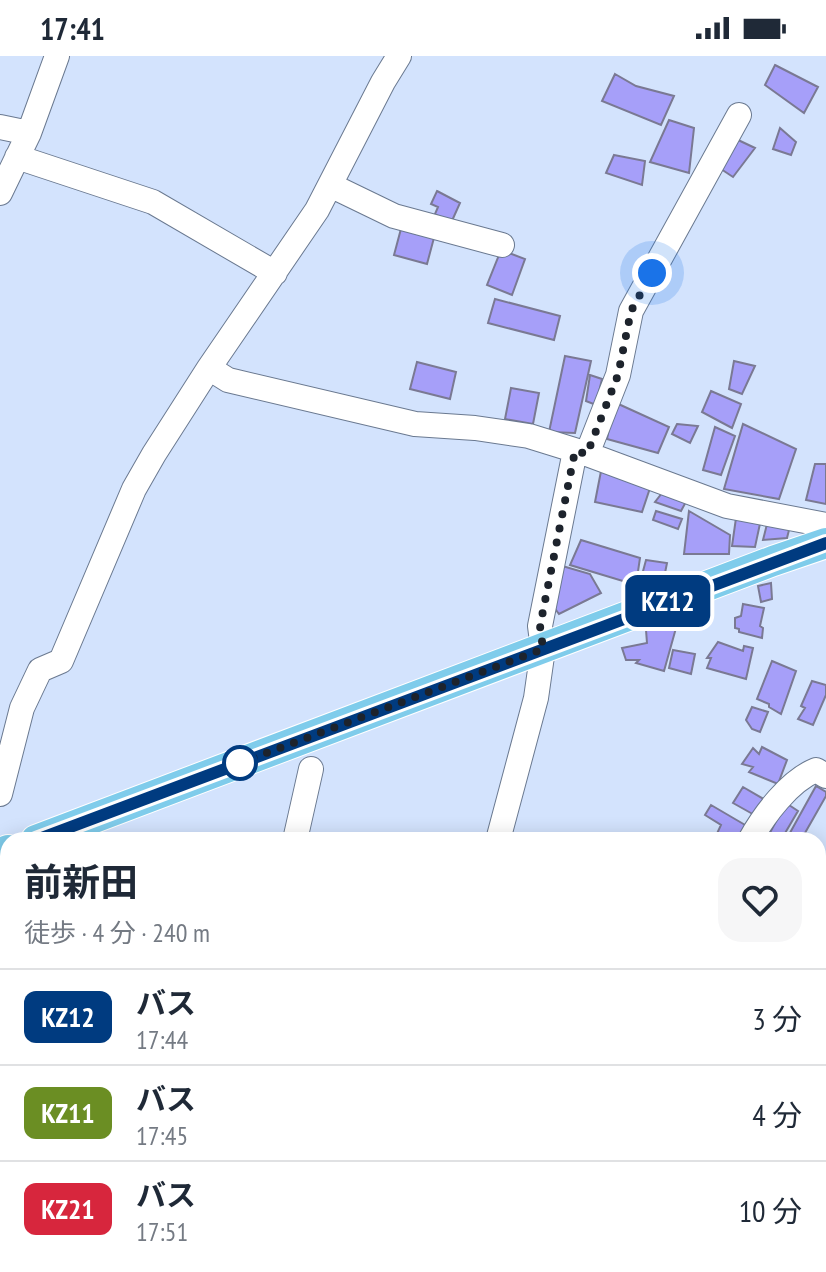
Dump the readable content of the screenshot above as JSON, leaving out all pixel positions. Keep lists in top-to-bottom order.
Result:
{
  "lines": ["bus line KZ12"],
  "page": {
    "status": "17:41",
    "on_map": "KZ12",
    "heading": ["前新田", "徒歩 · 4 分 · 240 m"],
    "list": [
      {
        "mark": "KZ12",
        "name": "バス",
        "note": "17:44",
        "value": "3 分"
      },
      {
        "mark": "KZ11",
        "name": "バス",
        "note": "17:45",
        "value": "4 分"
      },
      {
        "mark": "KZ21",
        "name": "バス",
        "note": "17:51",
        "value": "10 分"
      }
    ]
  }
}
